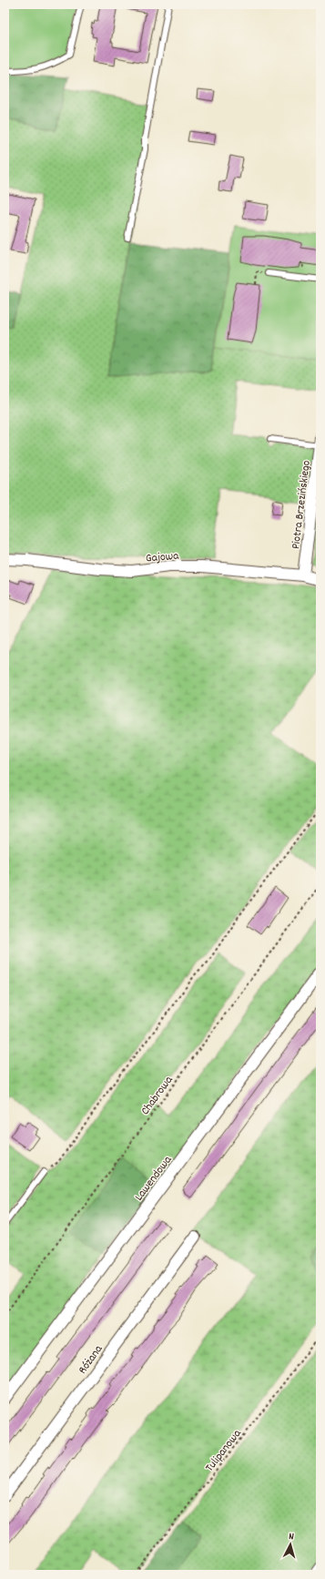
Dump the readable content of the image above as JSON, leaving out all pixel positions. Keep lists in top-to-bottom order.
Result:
{
  "streets": {
    "street": [
      "Piotra Brzezińskiego",
      "Gajowa",
      "Lawendowa",
      "Różana"
    ],
    "path": ["Chabrowa", "Tulipanowa"]
  },
  "crossings": [
    ["Piotra Brzezińskiego", "Gajowa"]
  ],
  "north": "top"
}
